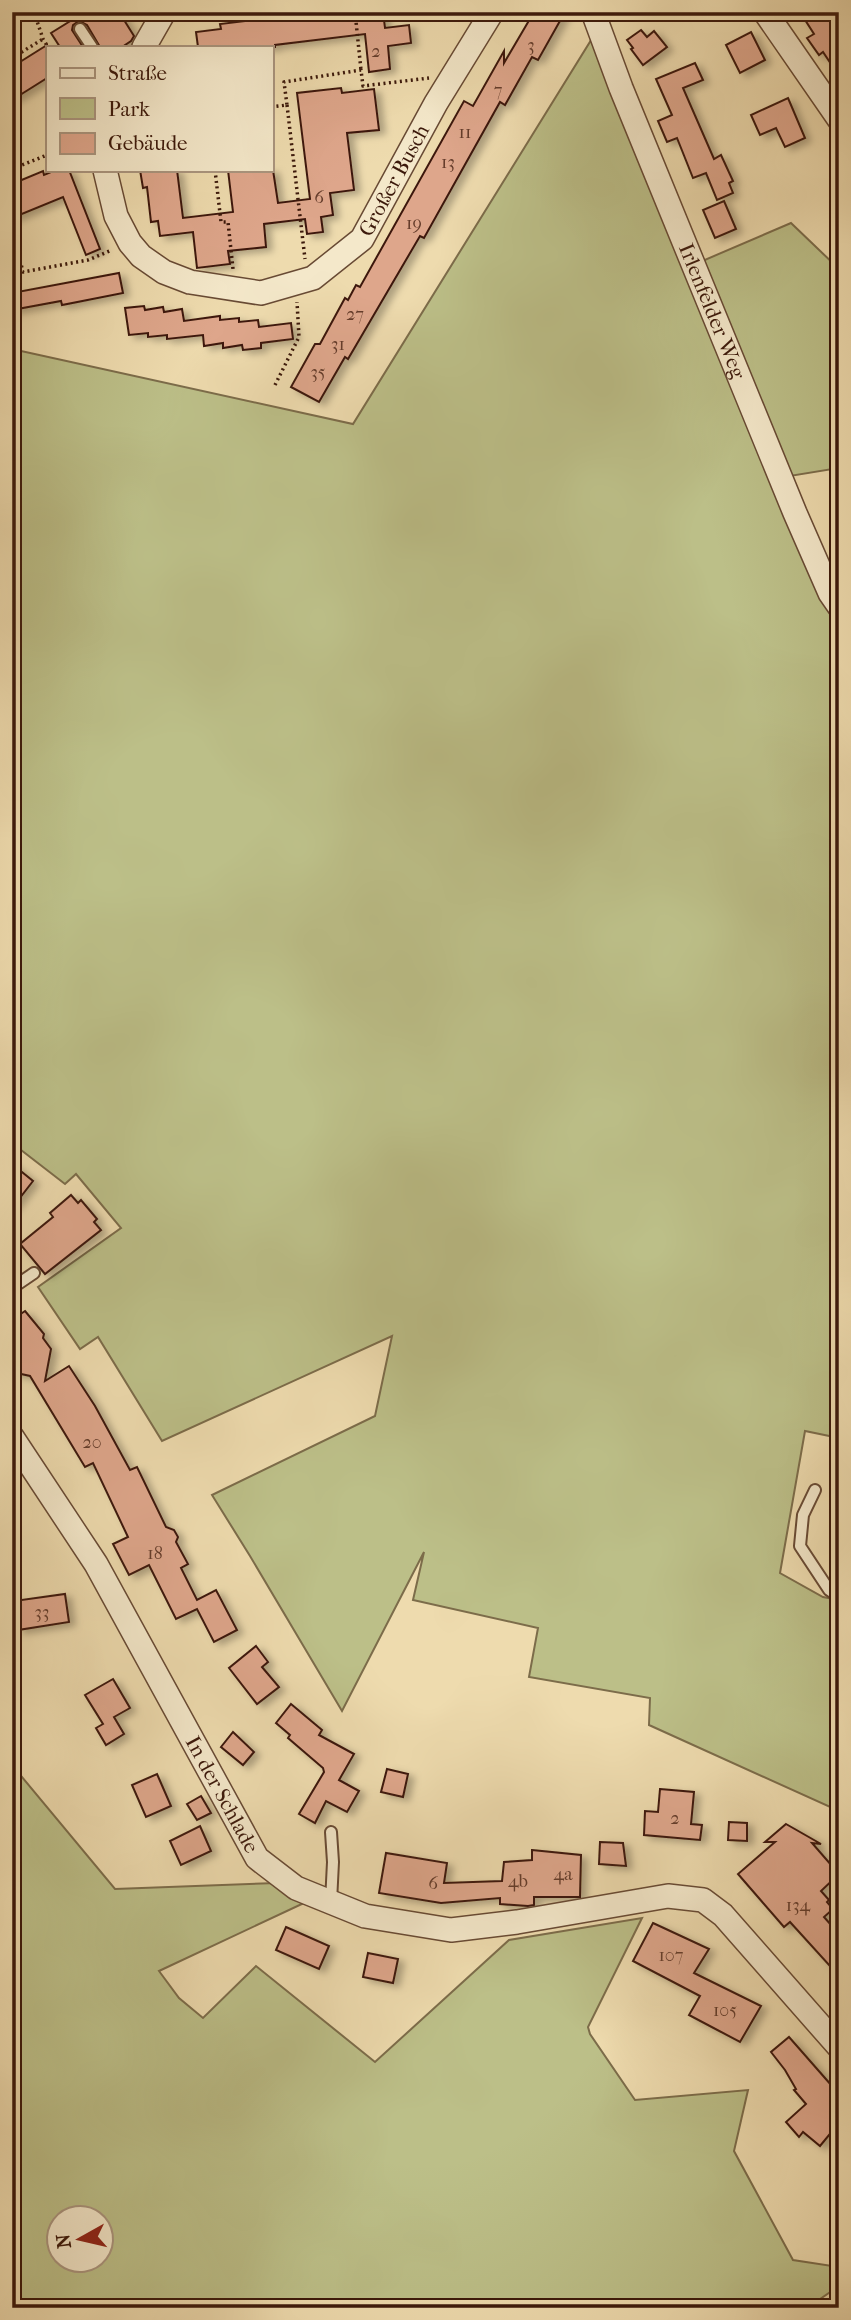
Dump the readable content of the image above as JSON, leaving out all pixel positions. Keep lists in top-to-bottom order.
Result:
{
  "streets": {
    "street": ["Großer Busch", "Irlenfelder Weg", "In der Schlade"]
  },
  "house_numbers": [
    "3",
    "2",
    "7",
    "11",
    "13",
    "6",
    "19",
    "27",
    "31",
    "35",
    "20",
    "18",
    "33",
    "2",
    "4a",
    "4b",
    "6",
    "134",
    "107",
    "105"
  ],
  "legend": ["Straße", "Park", "Gebäude"],
  "north": "left"
}
